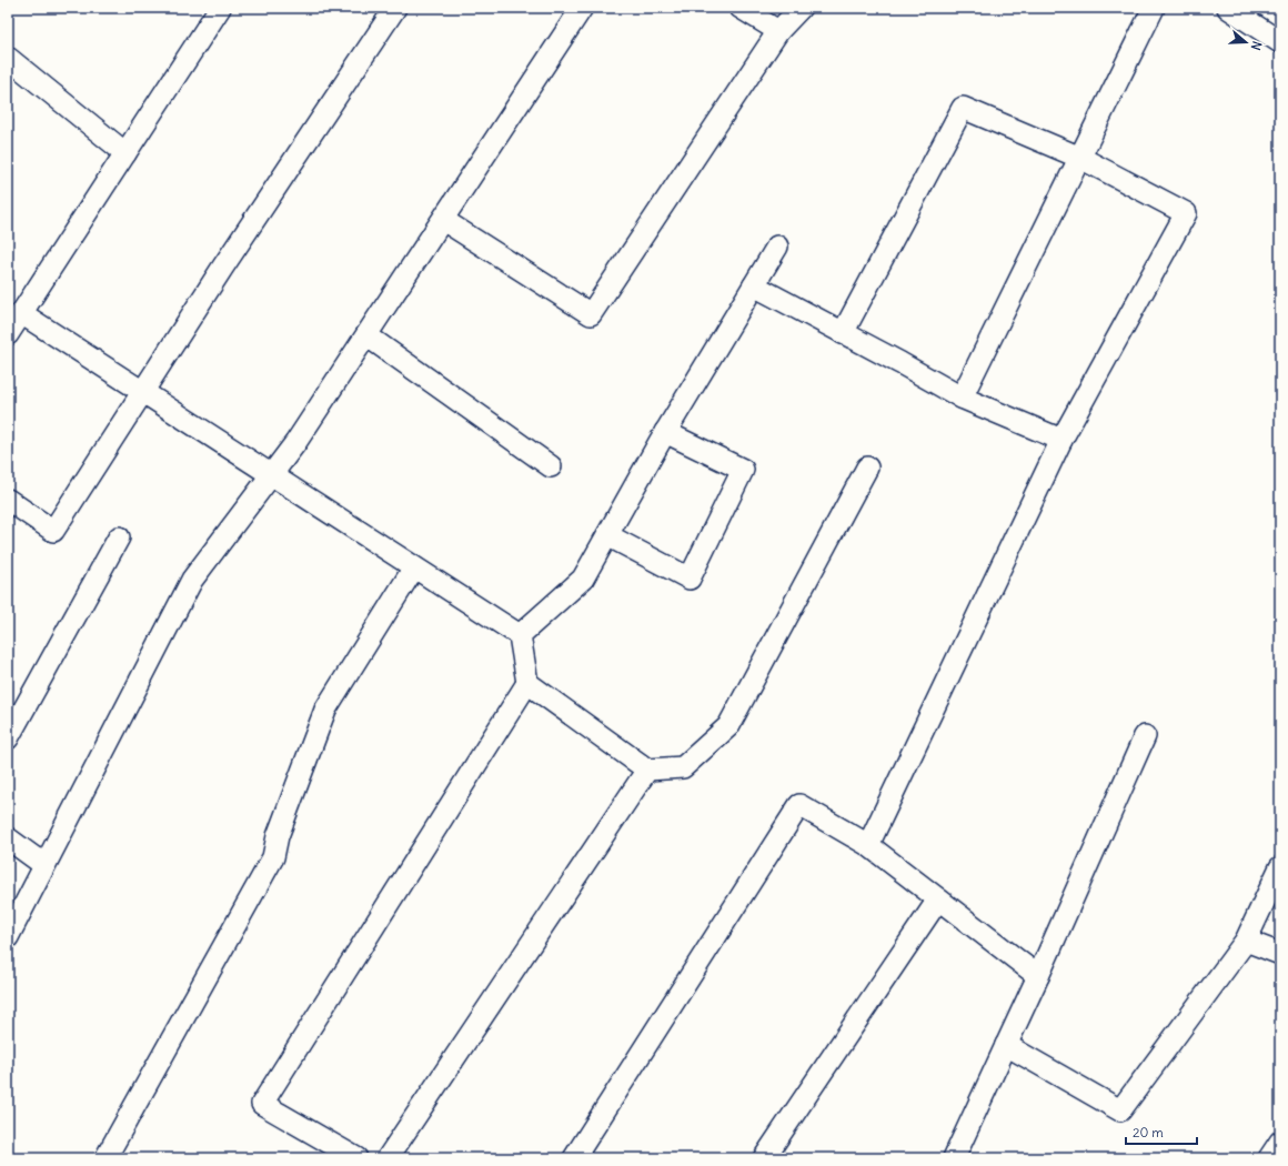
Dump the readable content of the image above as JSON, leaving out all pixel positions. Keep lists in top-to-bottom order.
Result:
{
  "scale_bar": "20 m",
  "north": "right"
}
